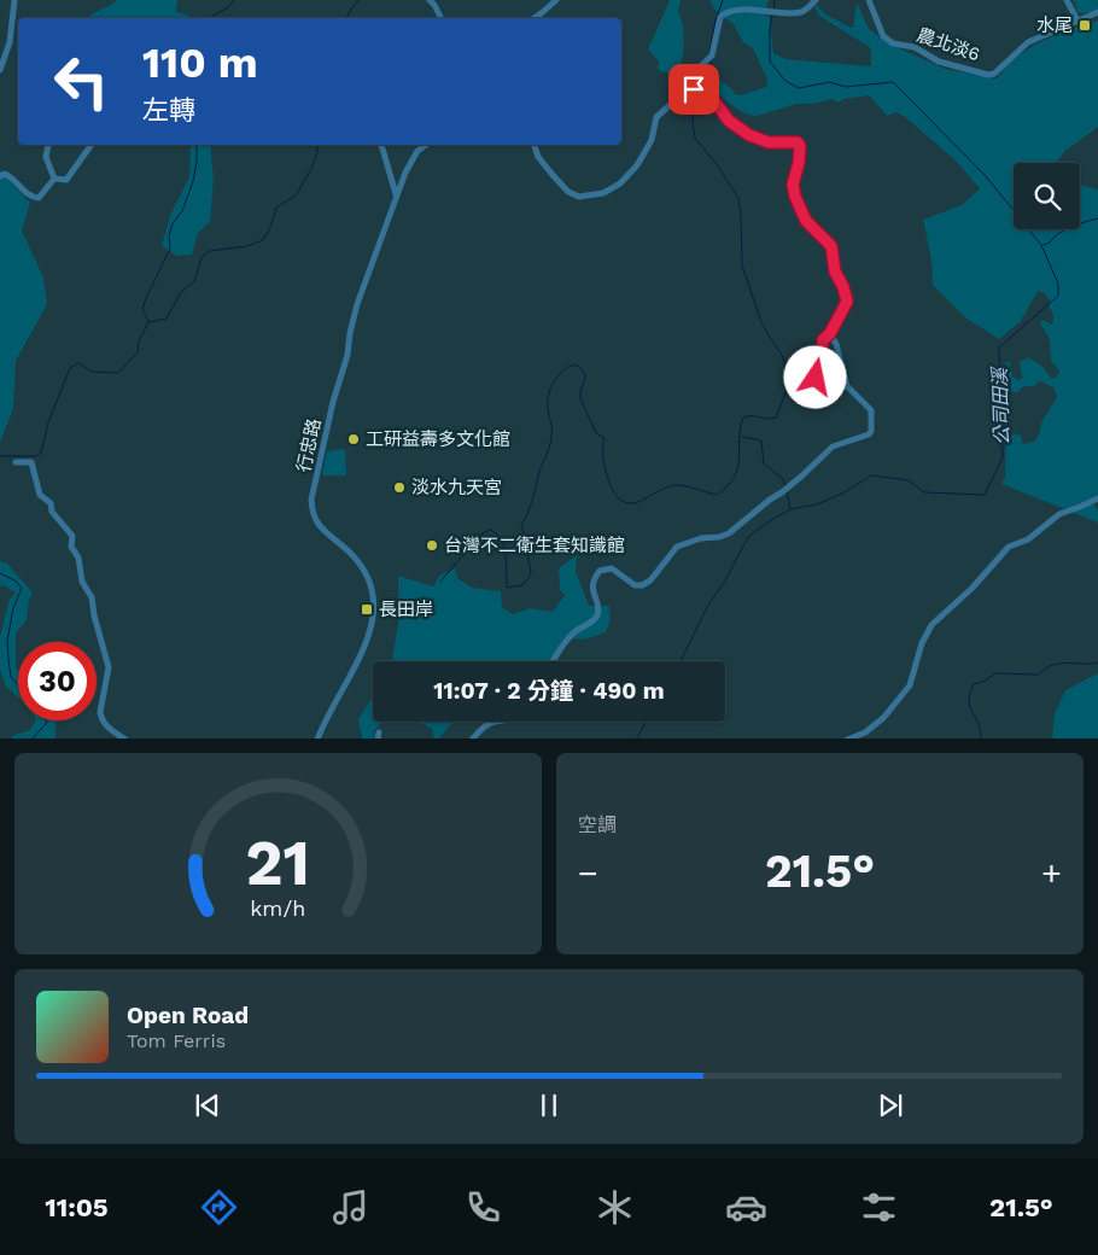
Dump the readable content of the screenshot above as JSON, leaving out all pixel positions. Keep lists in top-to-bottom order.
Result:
{
  "streets": {
    "street": ["農北淡6", "行忠路"]
  },
  "water": ["公司田溪"],
  "places": {
    "transit": ["水尾", "長田岸"],
    "other": ["工研益壽多文化館", "淡水九天宮", "台灣不二衛生套知識館"]
  },
  "page": {
    "turn": ["110 m", "左轉"],
    "limit": "30",
    "trip": "11:07 · 2 分鐘 · 490 m",
    "tile": "空調",
    "heat": ["−", "21.5°", "+"],
    "song": ["Open Road", "Tom Ferris"],
    "tabs": ["11:05", "21.5°"],
    "gauge": ["21", "km/h"]
  }
}
